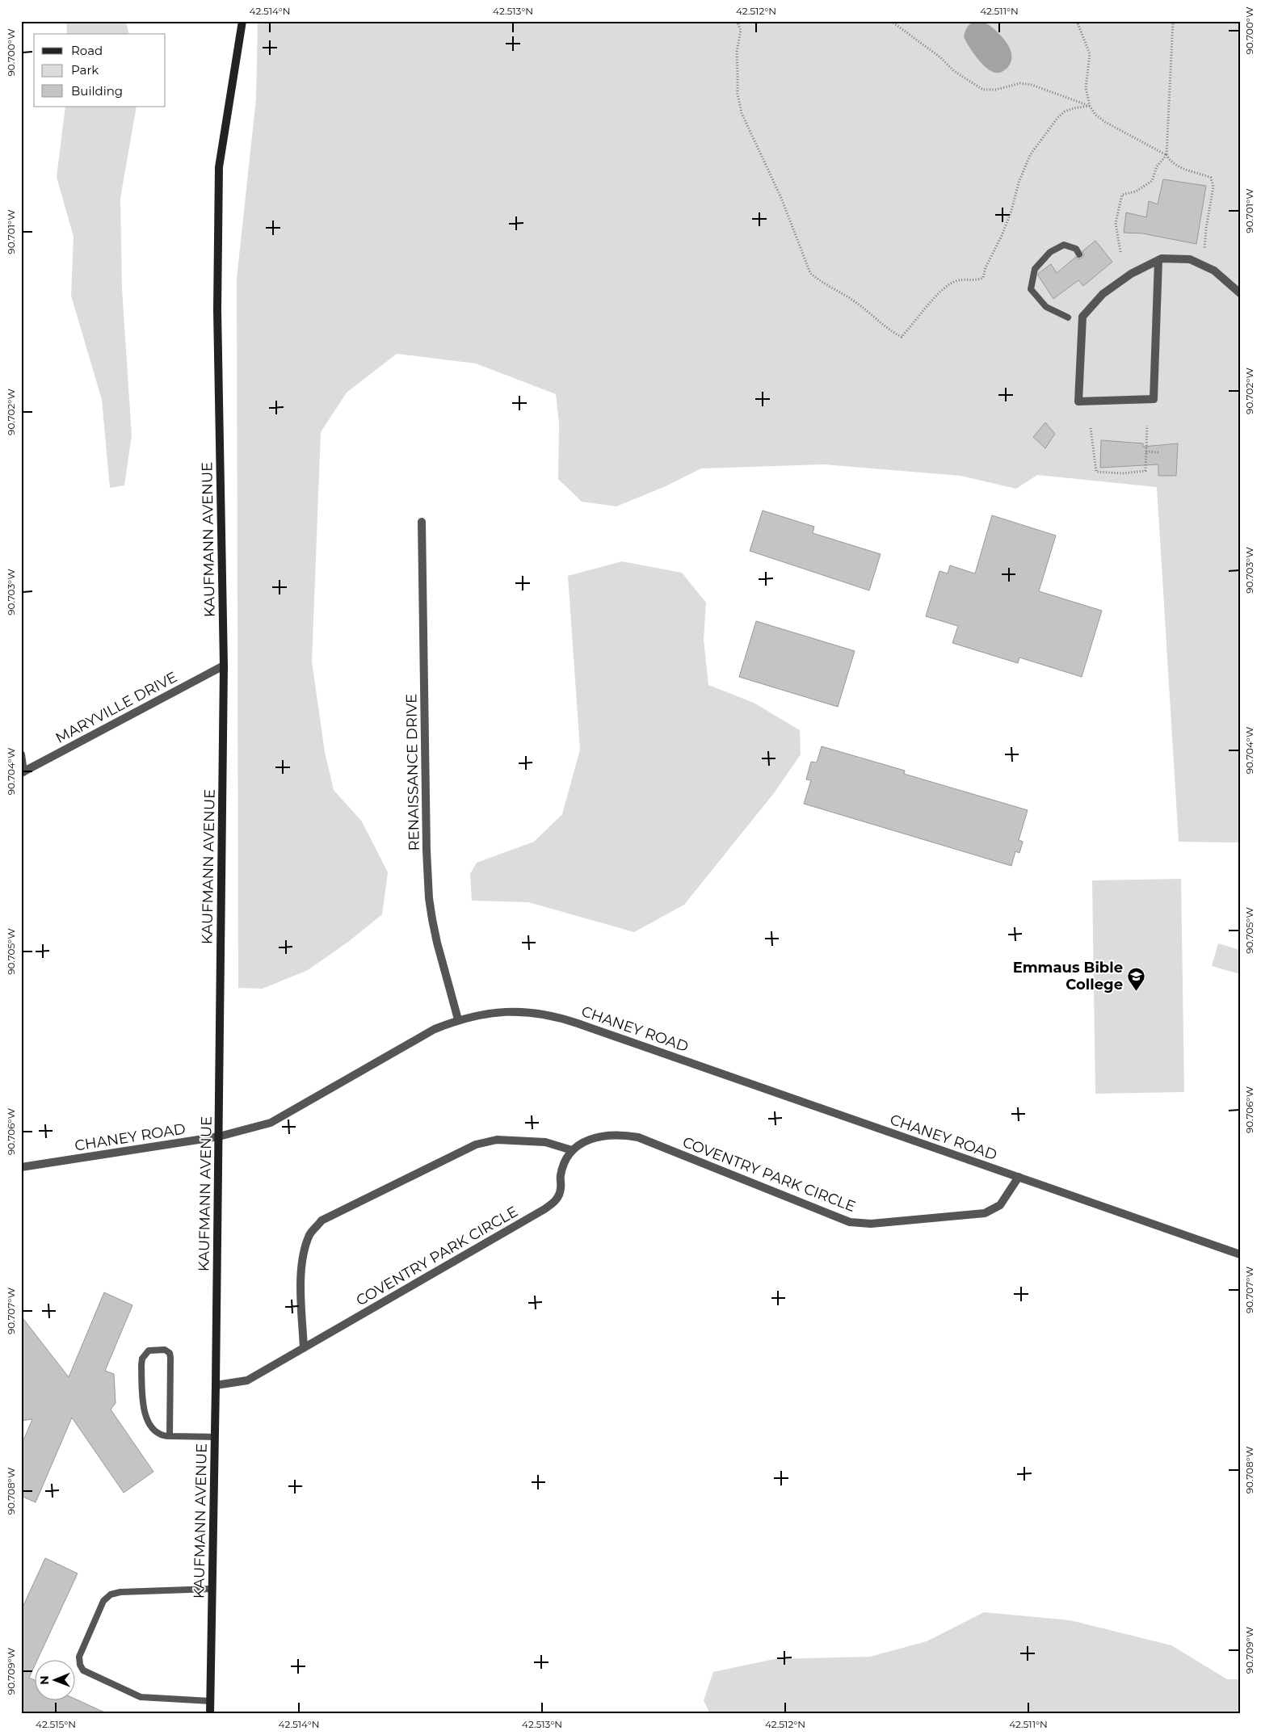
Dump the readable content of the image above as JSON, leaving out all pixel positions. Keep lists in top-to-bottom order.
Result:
{
  "streets": {
    "main road": ["KAUFMANN AVENUE"],
    "street": [
      "MARYVILLE DRIVE",
      "RENAISSANCE DRIVE",
      "CHANEY ROAD",
      "COVENTRY PARK CIRCLE"
    ]
  },
  "crossings": [
    ["KAUFMANN AVENUE", "MARYVILLE DRIVE"],
    ["KAUFMANN AVENUE", "CHANEY ROAD"],
    ["KAUFMANN AVENUE", "COVENTRY PARK CIRCLE"],
    ["RENAISSANCE DRIVE", "CHANEY ROAD"],
    ["CHANEY ROAD", "COVENTRY PARK CIRCLE"]
  ],
  "places": {
    "school or university": ["Emmaus Bible College"]
  },
  "legend": ["Road", "Park", "Building"],
  "north": "left",
  "coordinates": [
    "42.514°N",
    "42.513°N",
    "42.512°N",
    "42.511°N",
    "90.700°W",
    "90.701°W",
    "90.702°W",
    "90.703°W",
    "90.704°W",
    "90.705°W",
    "90.706°W",
    "90.707°W",
    "90.708°W",
    "90.709°W",
    "42.515°N"
  ]
}
